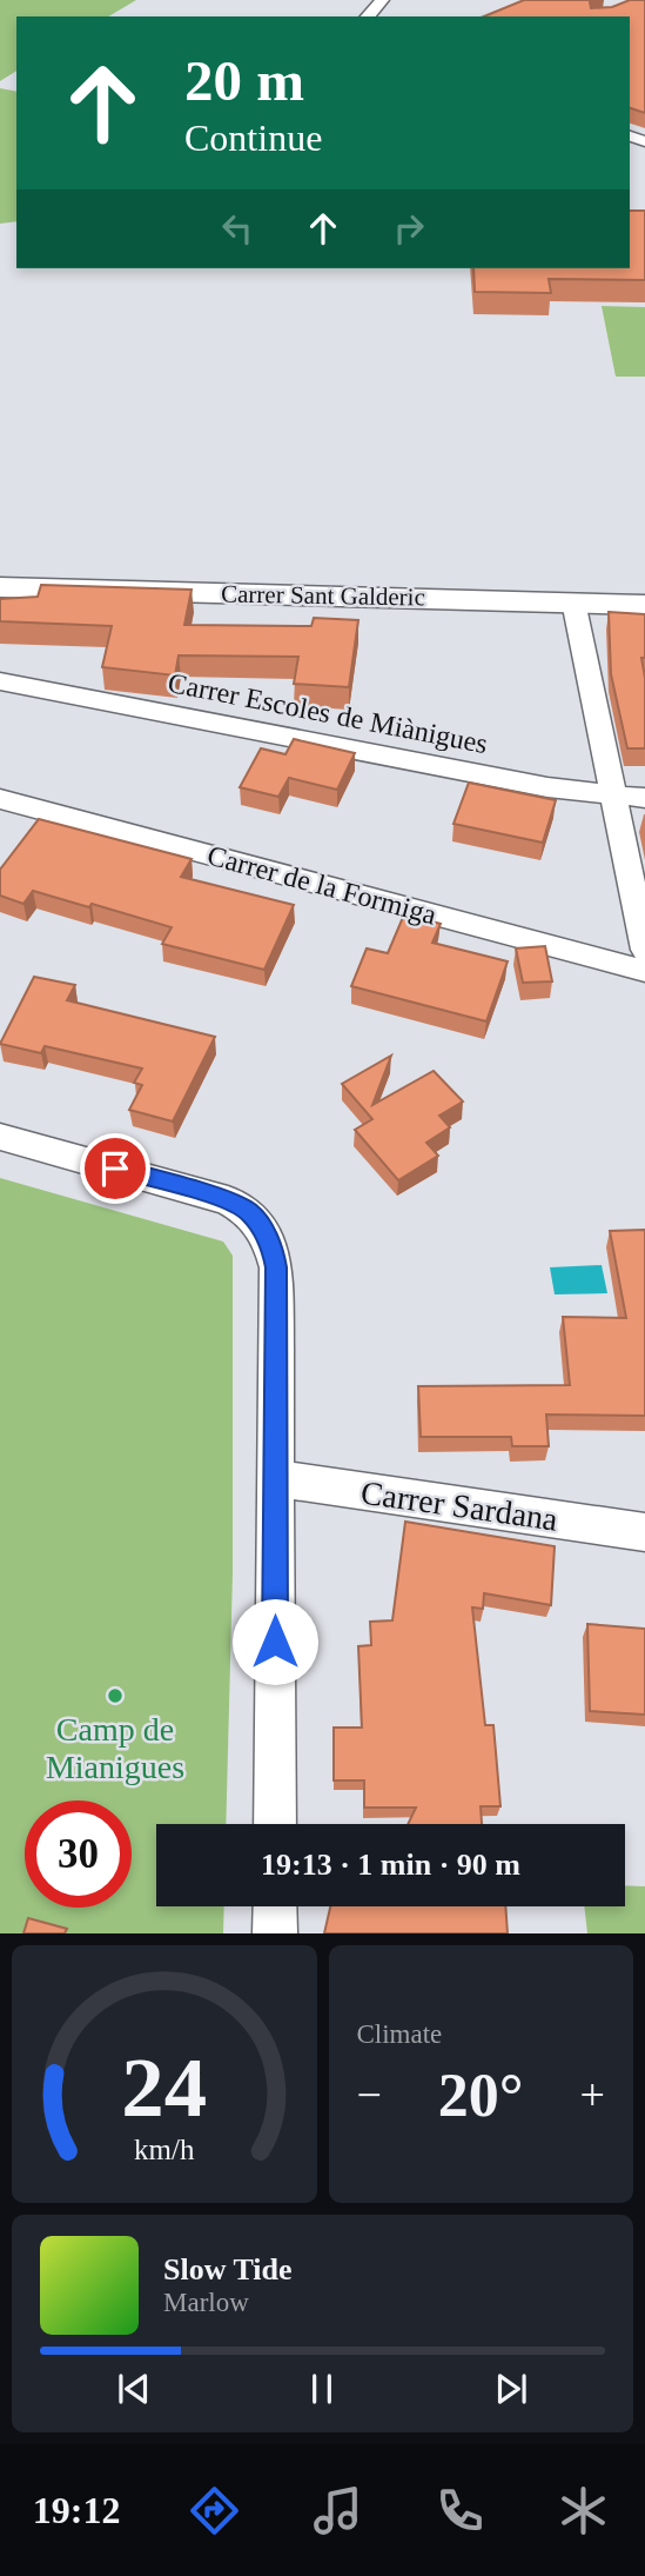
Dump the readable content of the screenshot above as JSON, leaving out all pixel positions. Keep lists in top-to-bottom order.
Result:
{
  "streets": {
    "street": [
      "Carrer Sant Galderic",
      "Carrer Escoles de Miànigues",
      "Carrer de la Formiga",
      "Carrer Sardana"
    ]
  },
  "places": ["Camp de Mianigues"],
  "page": {
    "turn": ["20 m", "Continue"],
    "limit": "30",
    "trip": "19:13 · 1 min · 90 m",
    "tile": "Climate",
    "heat": ["−", "20°", "+"],
    "song": ["Slow Tide", "Marlow"],
    "tabs": "19:12",
    "gauge": ["24", "km/h"]
  }
}
